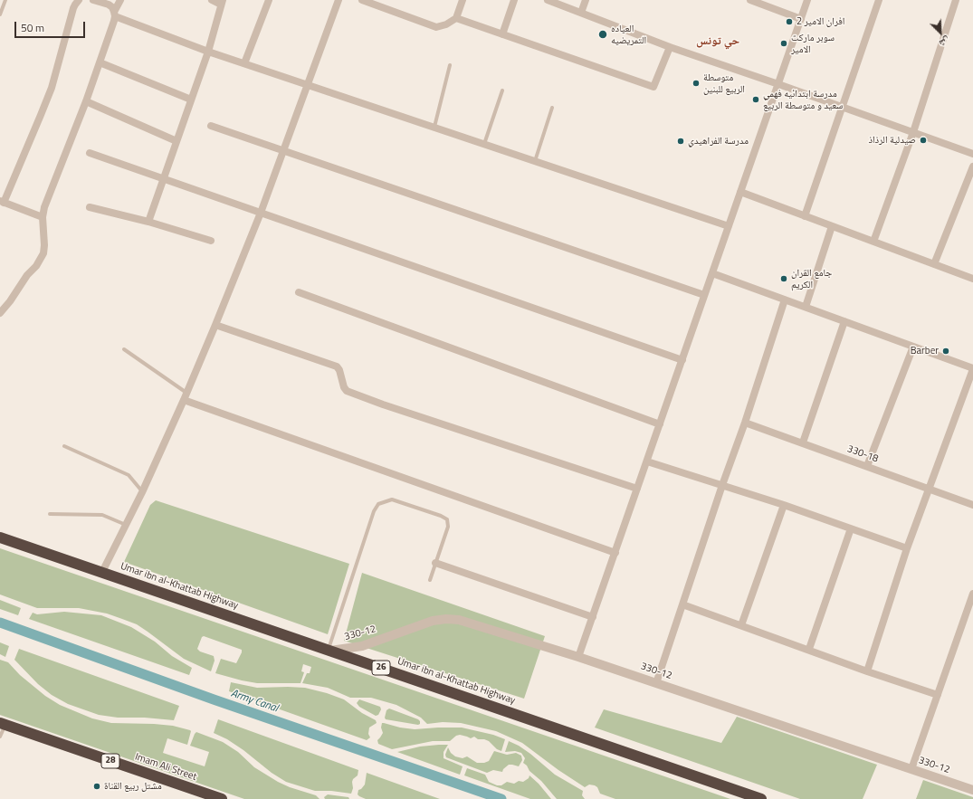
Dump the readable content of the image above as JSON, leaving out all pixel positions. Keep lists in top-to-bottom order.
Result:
{
  "streets": {
    "highway": [
      "Umar ibn al-Khattab Highway",
      "26",
      "28",
      "Imam Ali Street"
    ],
    "street": ["330-18", "330-12"]
  },
  "crossings": [
    ["Umar ibn al-Khattab Highway", "330-12"]
  ],
  "districts": ["حي تونس"],
  "water": ["Army Canal"],
  "places": [
    "افران الامير 2",
    "العياده التمريضيه",
    "سوبر ماركت الامير",
    "متوسطة الربيع للبنين",
    "مدرسة ابتدائيه فهمي سعيد و متوسطة الربيع",
    "صيدلية الرذاذ",
    "مدرسة الفراهيدي",
    "جامع القران الكريم",
    "Barber",
    "مشتل ربيع القناة"
  ],
  "scale_bar": "50 m",
  "north": "bottom right"
}
